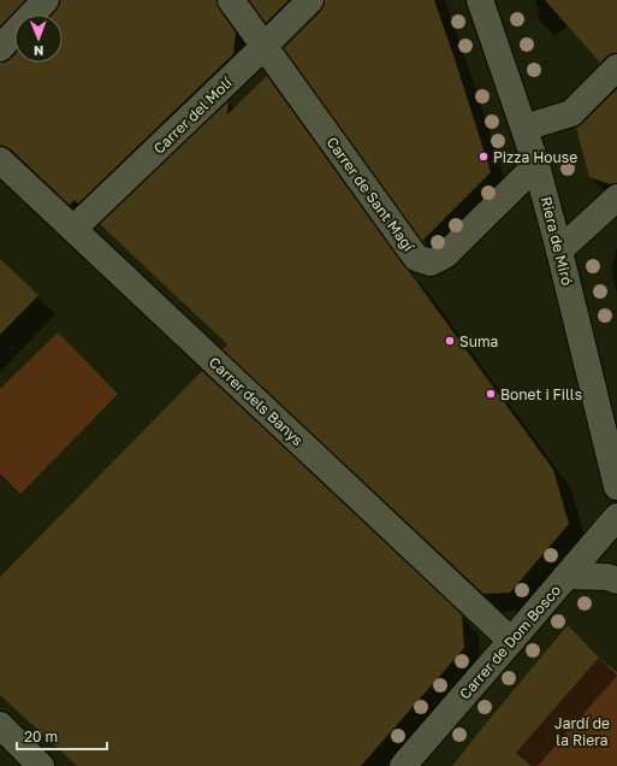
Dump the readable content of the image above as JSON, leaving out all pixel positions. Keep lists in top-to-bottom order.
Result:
{
  "streets": {
    "street": [
      "Carrer del Molí",
      "Carrer de Sant Magí",
      "Riera de Miró",
      "Carrer dels Banys",
      "Carrer de Dom Bosco"
    ]
  },
  "crossings": [
    ["Carrer del Molí", "Carrer de Sant Magí"],
    ["Carrer del Molí", "Carrer dels Banys"],
    ["Carrer de Sant Magí", "Riera de Miró"],
    ["Carrer dels Banys", "Carrer de Dom Bosco"]
  ],
  "parks": ["Jardí de la Riera"],
  "places": ["Pizza House", "Suma", "Bonet i Fills"],
  "scale_bar": "20 m",
  "north": "bottom"
}
